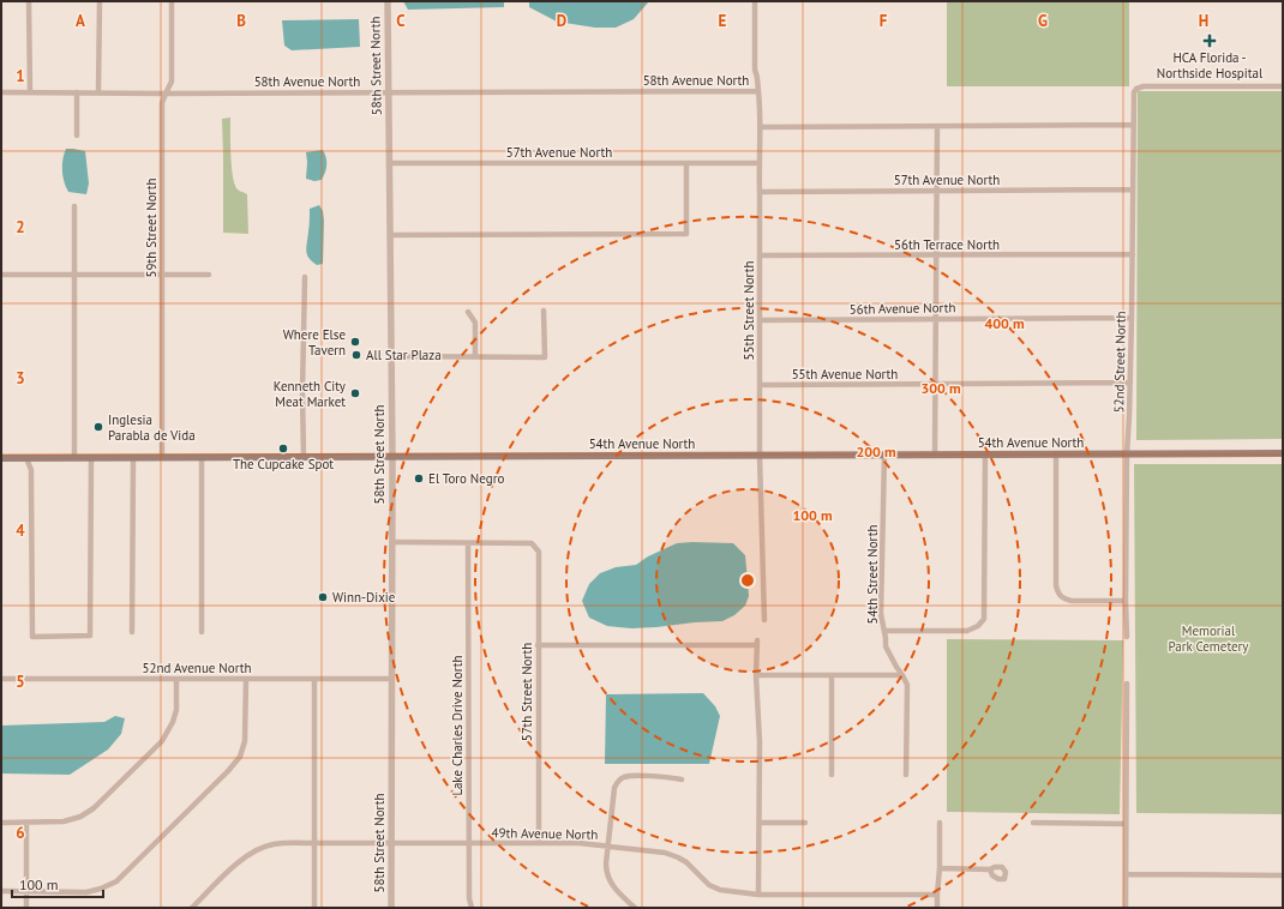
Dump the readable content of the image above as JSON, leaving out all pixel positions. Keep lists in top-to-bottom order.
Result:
{
  "streets": {
    "main road": ["54th Avenue North"],
    "street": [
      "58th Street North",
      "58th Avenue North",
      "57th Avenue North",
      "59th Street North",
      "56th Terrace North",
      "56th Avenue North",
      "55th Street North",
      "52nd Street North",
      "55th Avenue North",
      "54th Street North",
      "52nd Avenue North",
      "57th Street North",
      "Lake Charles Drive North",
      "49th Avenue North"
    ]
  },
  "crossings": [
    ["58th Street North", "58th Avenue North"],
    ["58th Street North", "57th Avenue North"],
    ["58th Street North", "54th Avenue North"],
    ["58th Street North", "52nd Avenue North"],
    ["58th Street North", "49th Avenue North"],
    ["58th Avenue North", "59th Street North"],
    ["58th Avenue North", "55th Street North"],
    ["57th Avenue North", "55th Street North"],
    ["57th Avenue North", "52nd Street North"],
    ["59th Street North", "54th Avenue North"],
    ["56th Terrace North", "55th Street North"],
    ["56th Terrace North", "52nd Street North"],
    ["56th Avenue North", "55th Street North"],
    ["56th Avenue North", "52nd Street North"],
    ["55th Street North", "55th Avenue North"],
    ["55th Street North", "54th Avenue North"],
    ["52nd Street North", "55th Avenue North"],
    ["52nd Street North", "54th Avenue North"],
    ["54th Avenue North", "54th Street North"],
    ["57th Street North", "Lake Charles Drive North"],
    ["57th Street North", "49th Avenue North"],
    ["Lake Charles Drive North", "49th Avenue North"]
  ],
  "parks": ["Memorial Park Cemetery"],
  "places": {
    "health": ["HCA Florida - Northside Hospital"],
    "other": [
      "Where Else Tavern",
      "All Star Plaza",
      "Kenneth City Meat Market",
      "Inglesia Parabla de Vida",
      "The Cupcake Spot",
      "El Toro Negro",
      "Winn-Dixie"
    ]
  },
  "scale_bar": "100 m",
  "grid": {
    "columns": [
      "A",
      "B",
      "C",
      "D",
      "E",
      "F",
      "G",
      "H"
    ],
    "rows": [
      "1",
      "2",
      "3",
      "4",
      "5",
      "6"
    ]
  },
  "rings": [
    "400 m",
    "300 m",
    "200 m",
    "100 m"
  ]
}
